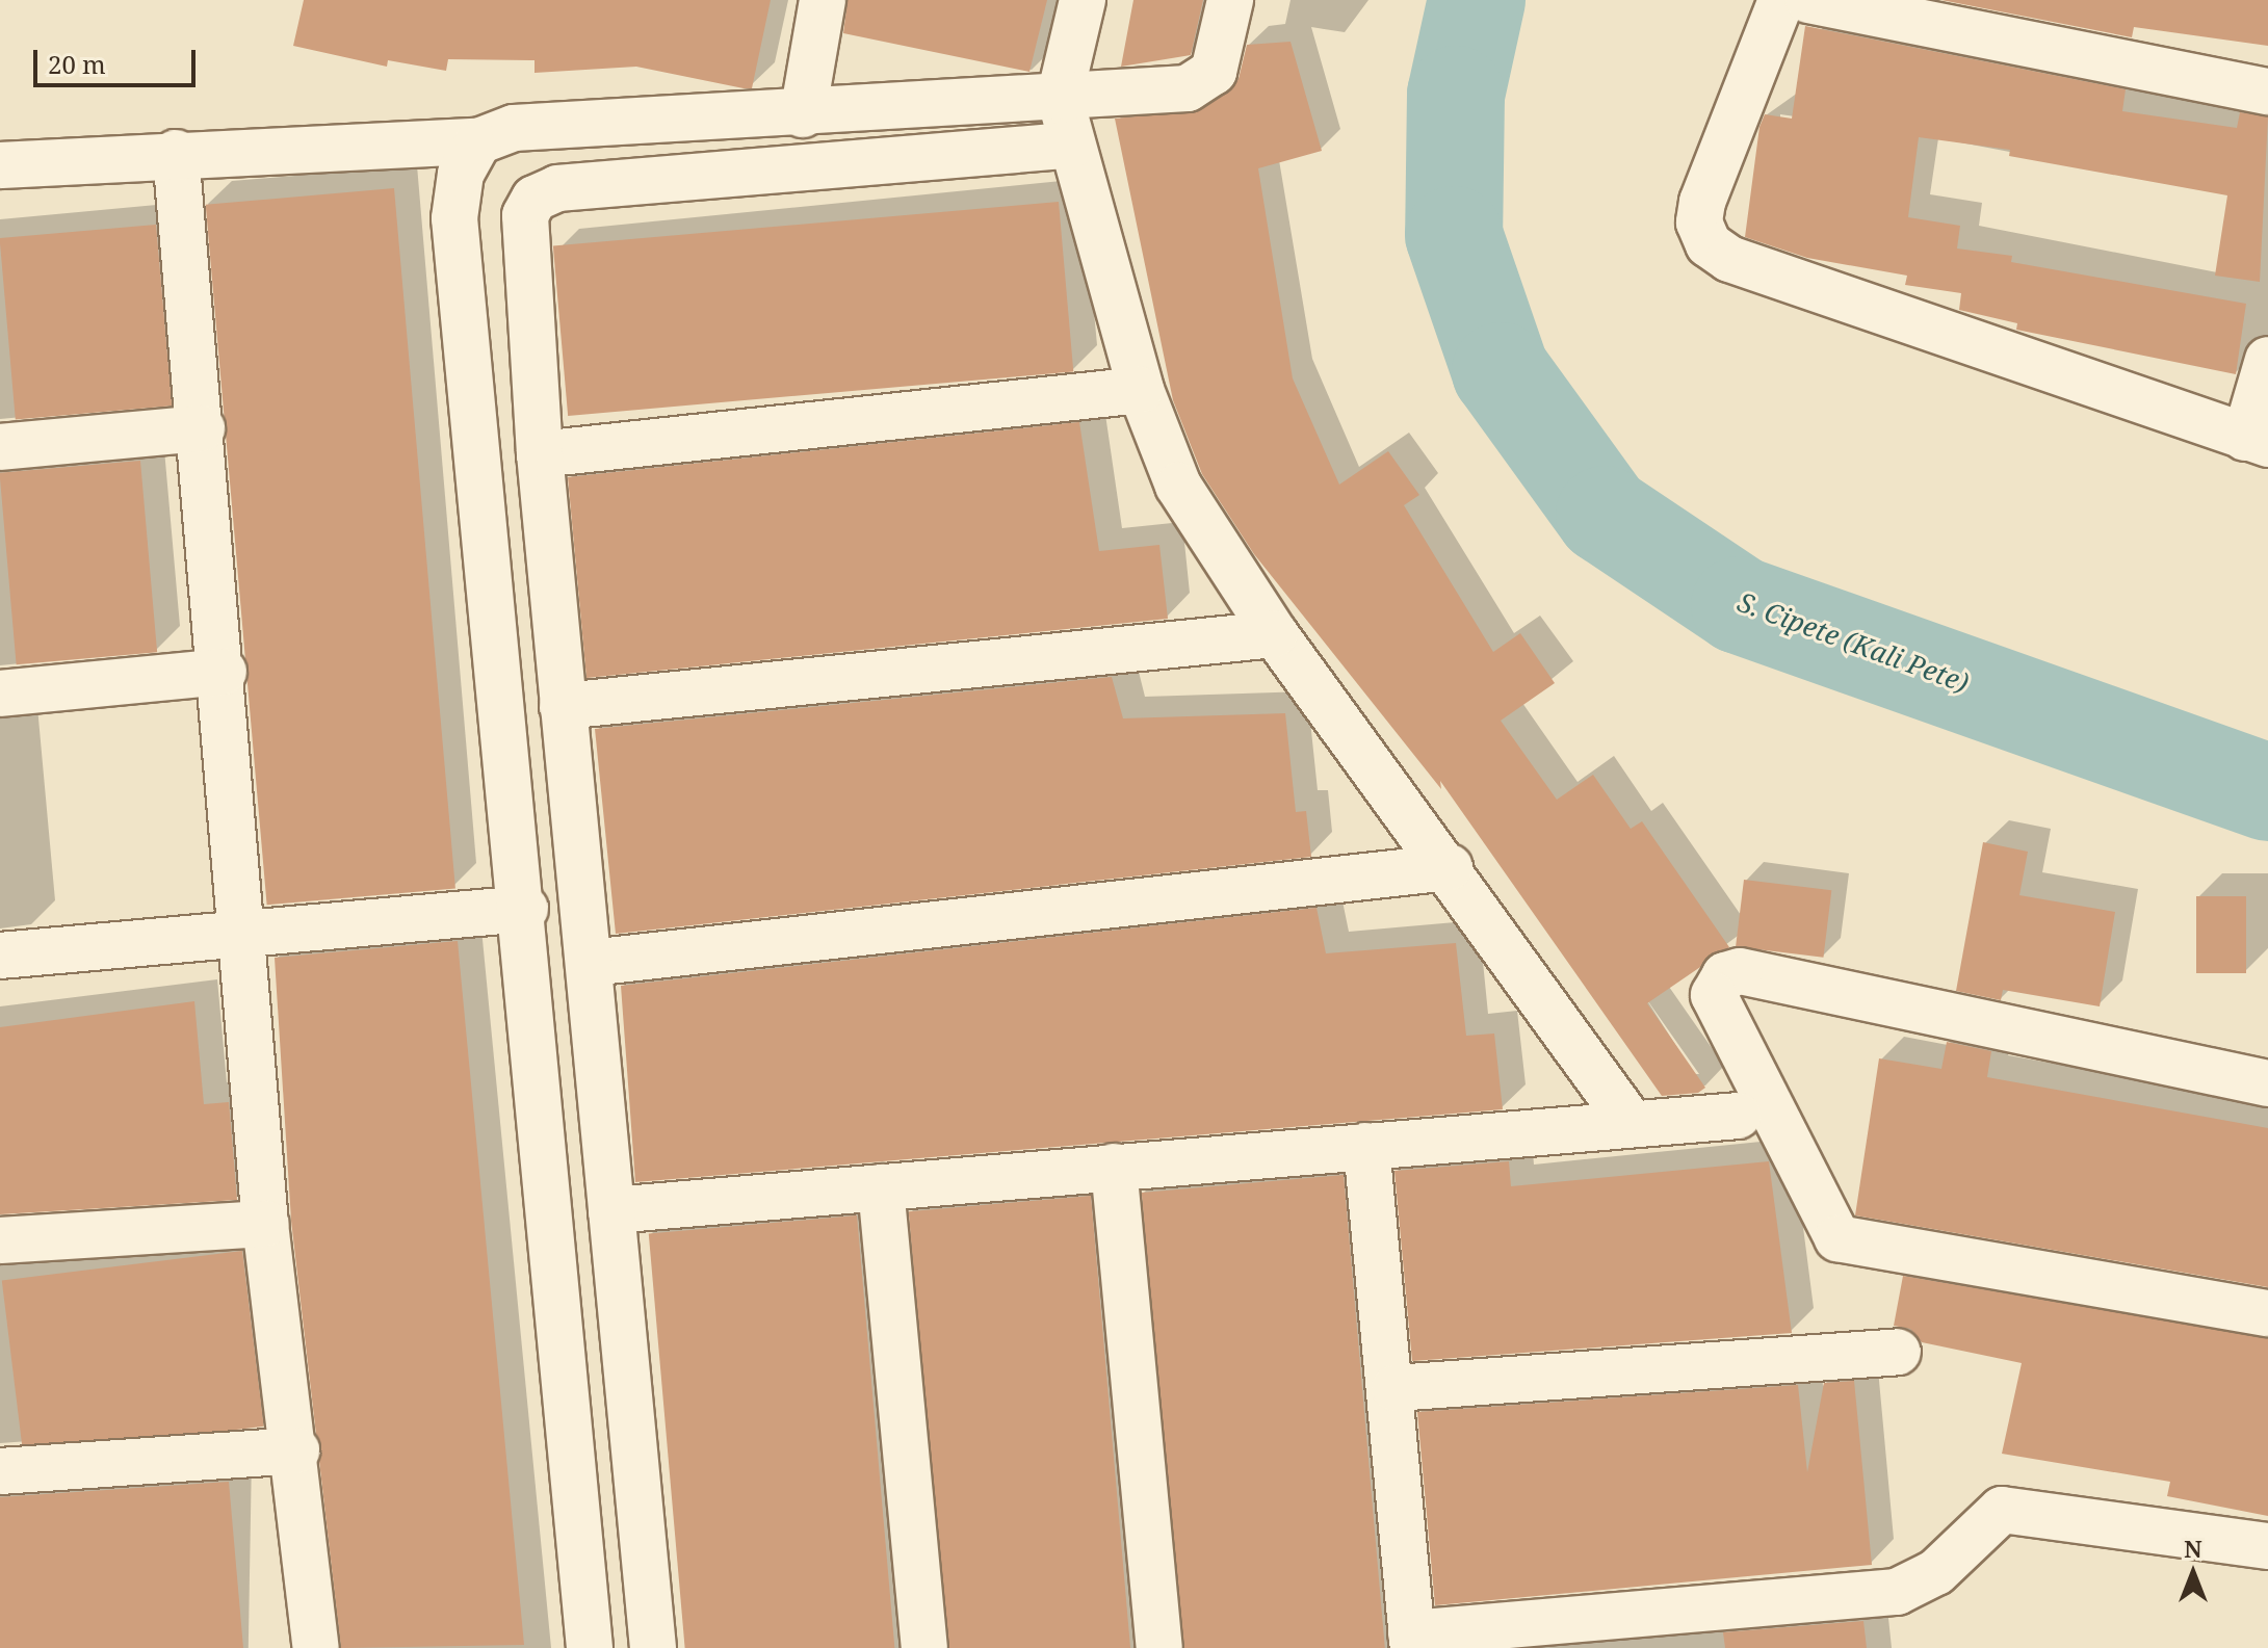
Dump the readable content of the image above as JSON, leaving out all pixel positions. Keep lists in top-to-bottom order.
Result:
{
  "water": ["S. Cipete (Kali Pete)"],
  "scale_bar": "20 m",
  "north": "top"
}
